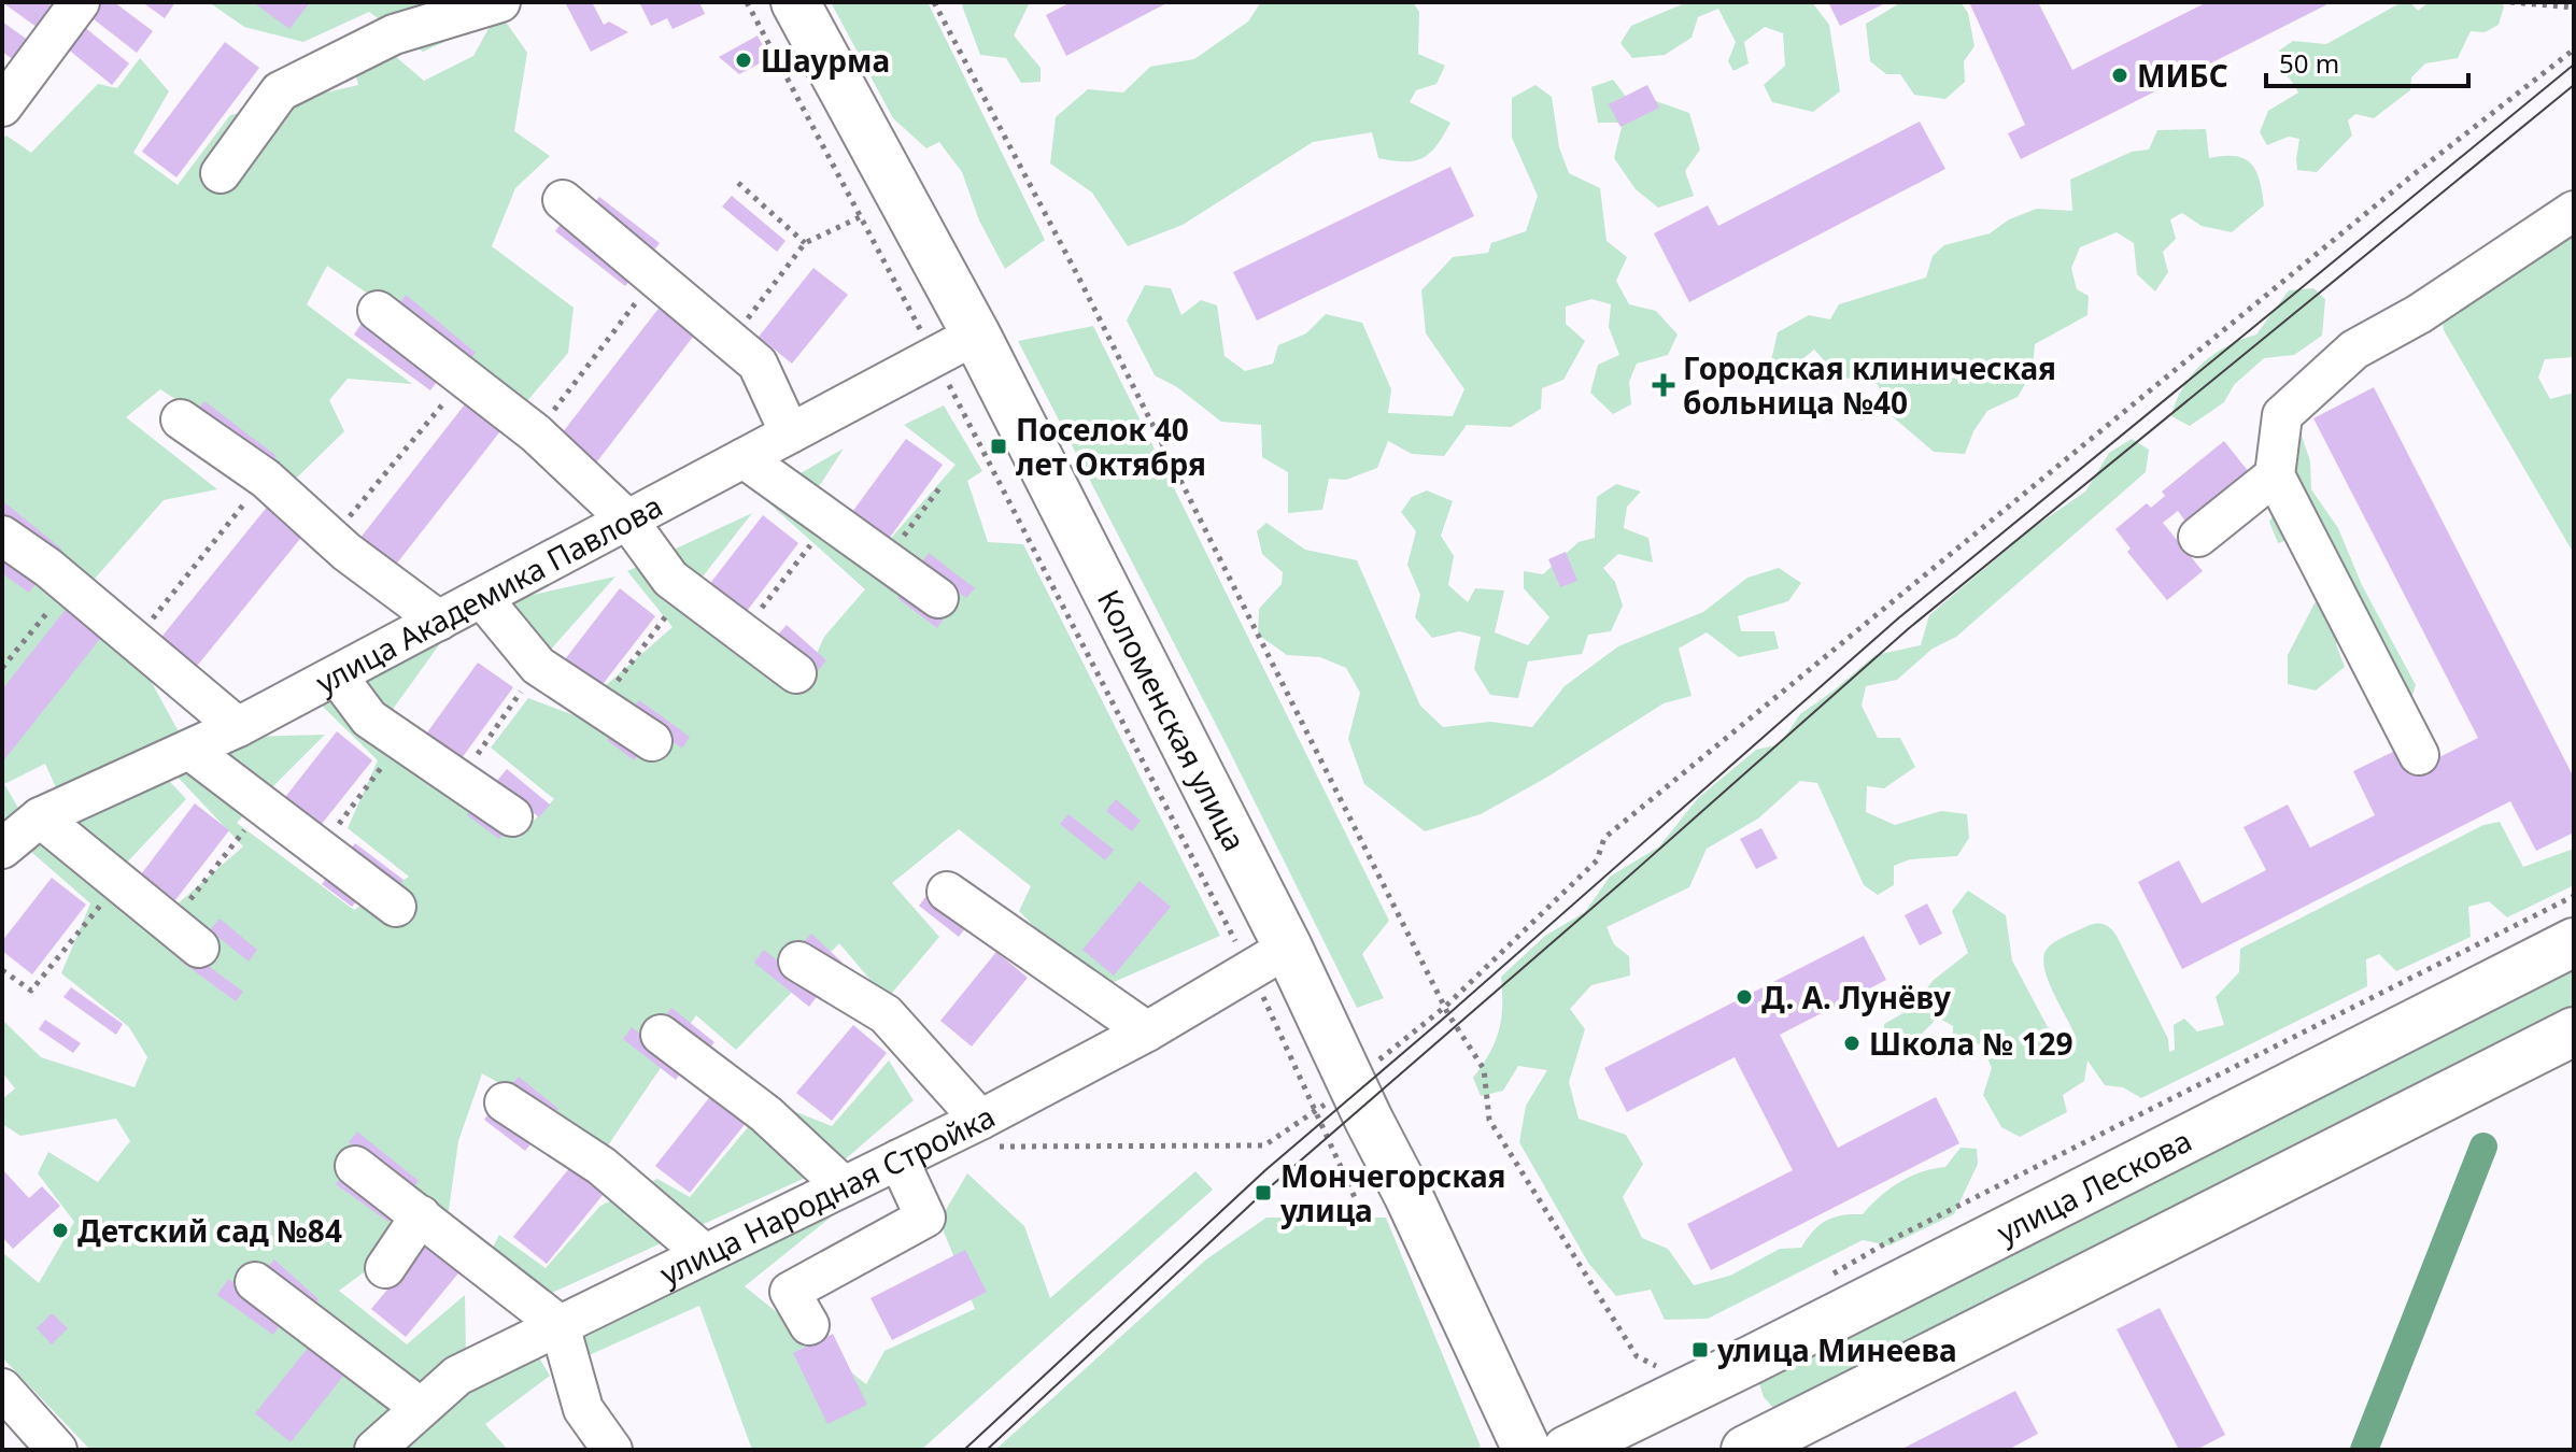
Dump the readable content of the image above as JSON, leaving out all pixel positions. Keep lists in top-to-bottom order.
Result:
{
  "streets": {
    "main road": ["Коломенская улица", "улица Лескова"],
    "street": ["улица Академика Павлова", "улица Народная Стройка"]
  },
  "crossings": [
    ["улица Академика Павлова", "Коломенская улица"],
    ["Коломенская улица", "улица Народная Стройка"]
  ],
  "places": {
    "other": [
      "Шаурма",
      "МИБС",
      "Д. А. Лунёву",
      "Школа № 129",
      "Детский сад №84"
    ],
    "health": ["Городская клиническая больница №40"],
    "transit": ["Поселок 40 лет Октября", "Мончегорская улица", "улица Минеева"]
  },
  "scale_bar": "50 m"
}
